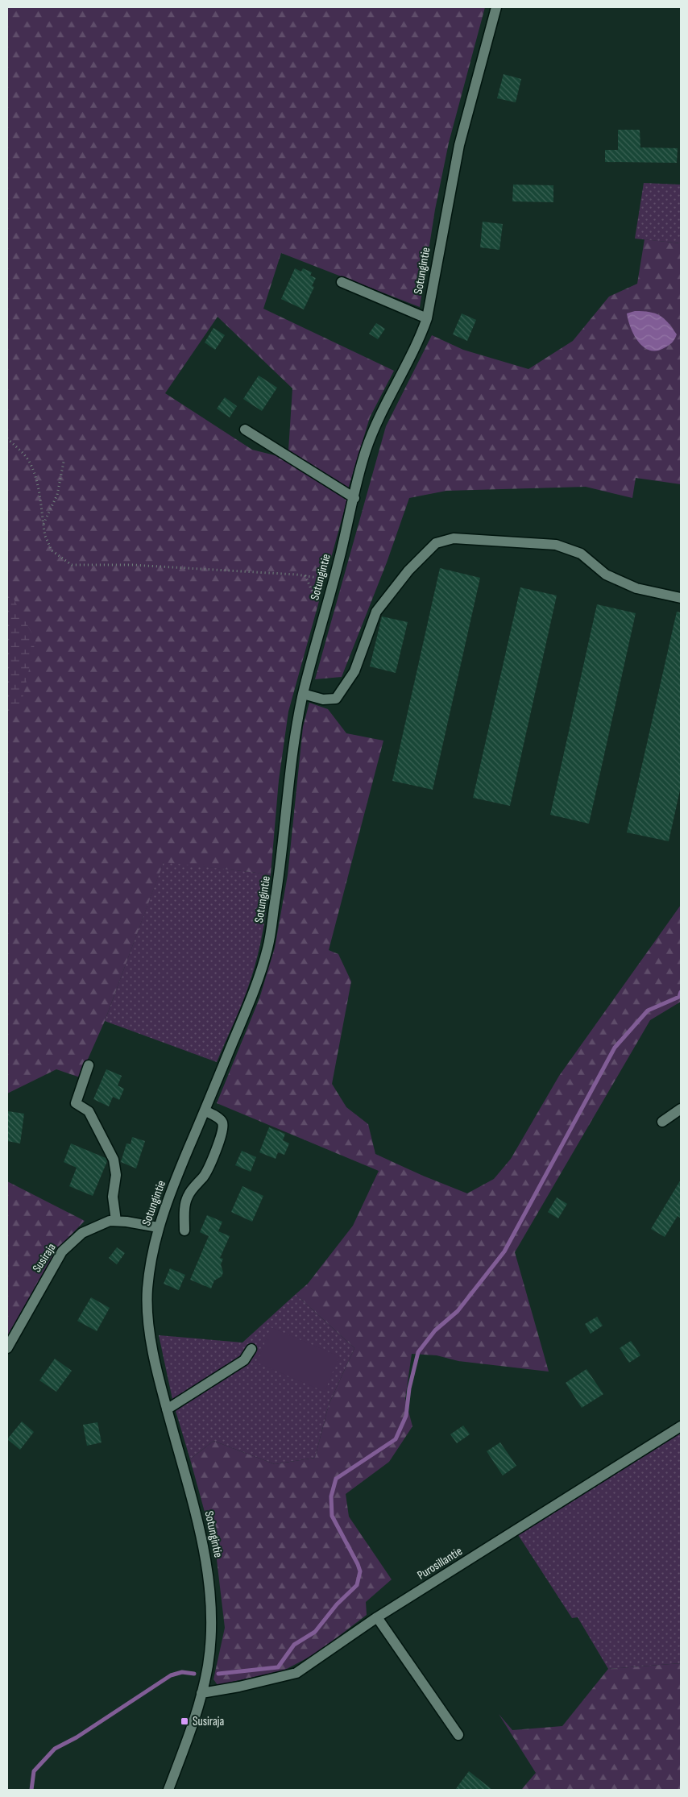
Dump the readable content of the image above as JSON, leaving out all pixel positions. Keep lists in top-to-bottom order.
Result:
{
  "streets": {
    "street": ["Sotungintie", "Susiraja", "Purosillantie"]
  },
  "crossings": [
    ["Sotungintie", "Susiraja"],
    ["Sotungintie", "Purosillantie"]
  ],
  "places": {
    "transit": ["Susiraja"]
  }
}
